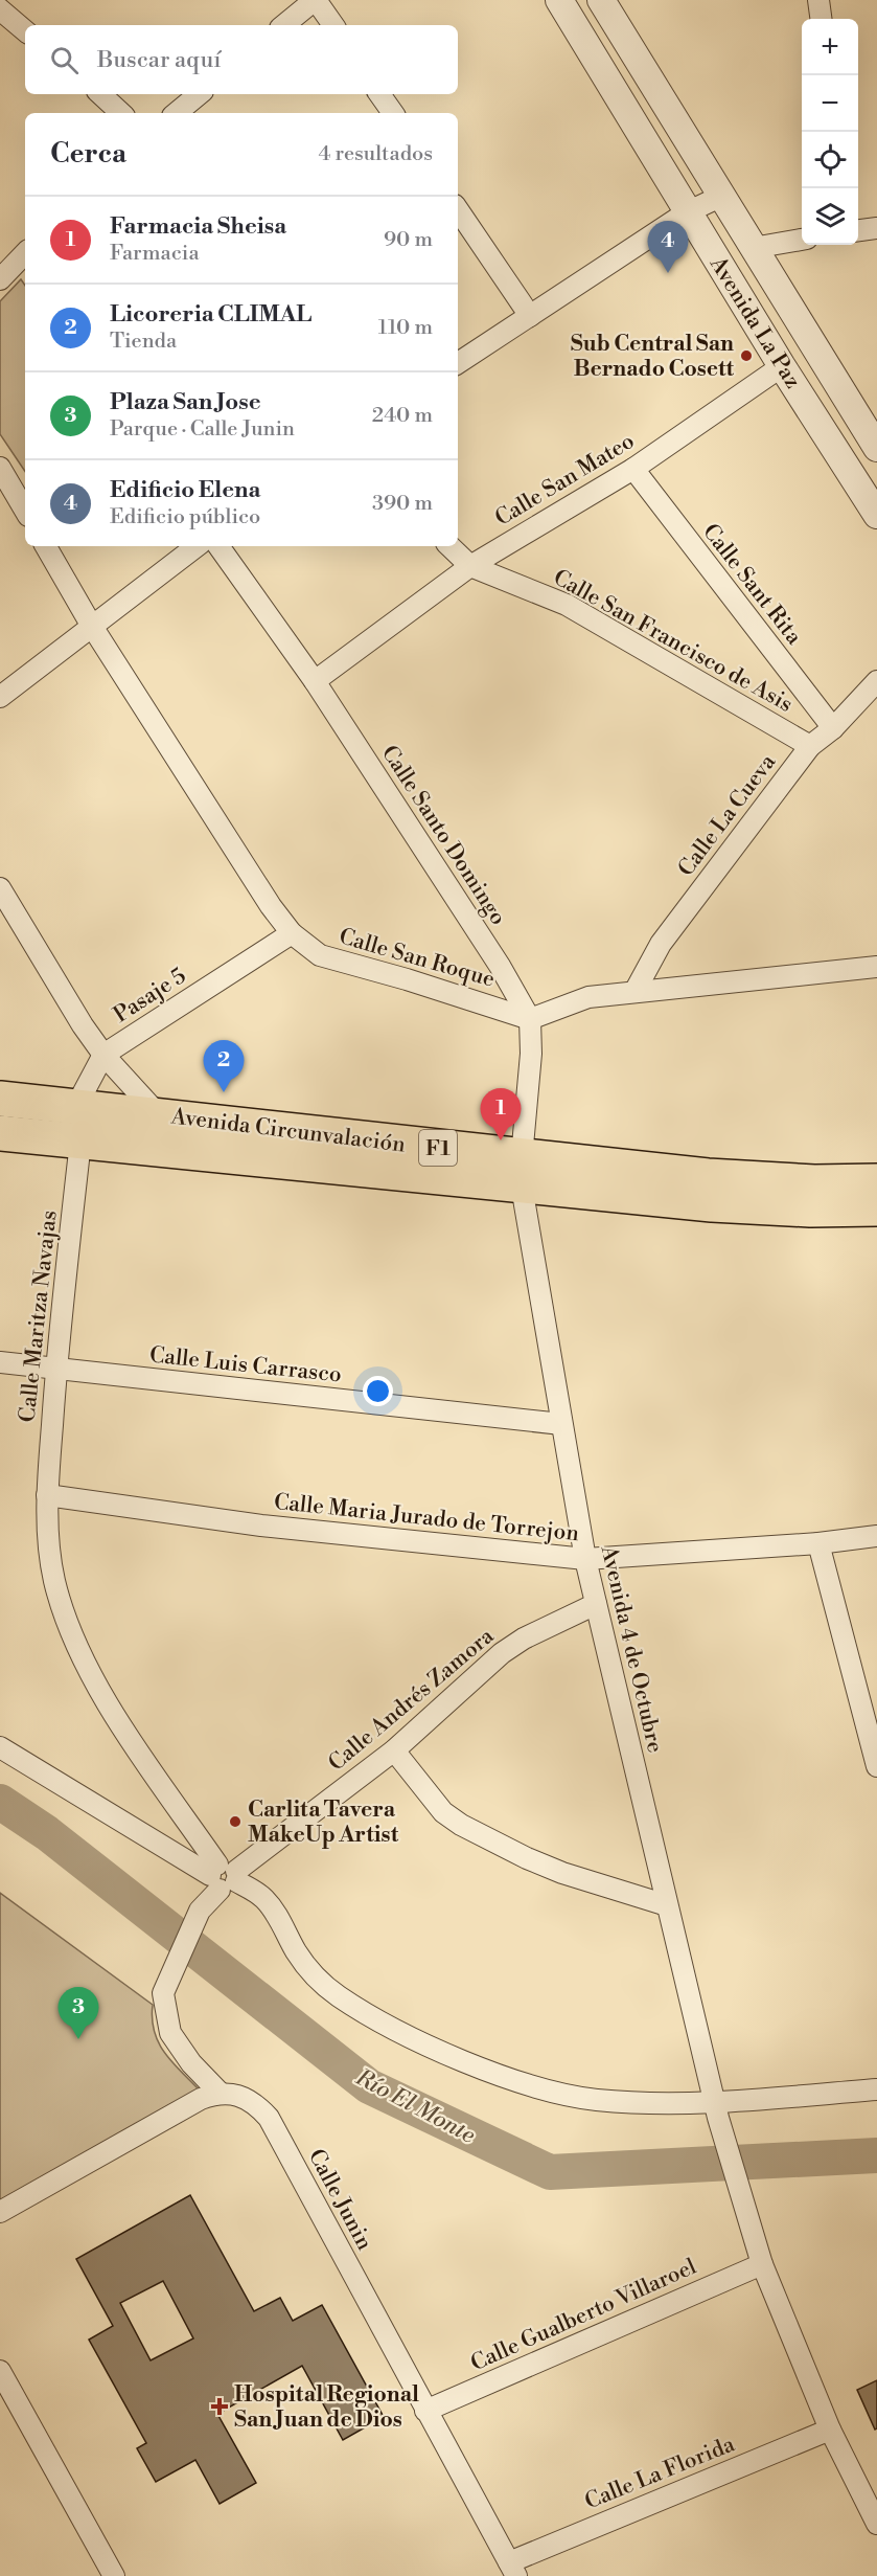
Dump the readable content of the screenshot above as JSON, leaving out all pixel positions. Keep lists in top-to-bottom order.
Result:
{
  "streets": {
    "highway": ["Avenida Circunvalación", "F1"],
    "street": [
      "Avenida La Paz",
      "Calle San Mateo",
      "Calle Sant Rita",
      "Calle San Francisco de Asis",
      "Calle La Cueva",
      "Calle Santo Domingo",
      "Calle San Roque",
      "Pasaje 5",
      "Calle Maritza Navajas",
      "Calle Luis Carrasco",
      "Calle Maria Jurado de Torrejon",
      "Avenida 4 de Octubre",
      "Calle Andrés Zamora",
      "Calle Junin",
      "Calle Gualberto Villaroel",
      "Calle La Florida"
    ]
  },
  "crossings": [
    ["Avenida La Paz", "Calle San Mateo"],
    ["Calle San Mateo", "Calle Sant Rita"],
    ["Calle San Mateo", "Calle San Francisco de Asis"],
    ["Calle San Mateo", "Calle Santo Domingo"],
    ["Calle Sant Rita", "Calle La Cueva"],
    ["Calle San Francisco de Asis", "Calle La Cueva"],
    ["Calle Santo Domingo", "Calle San Roque"],
    ["Calle Santo Domingo", "Avenida Circunvalación"],
    ["Calle Santo Domingo", "Avenida 4 de Octubre"],
    ["Calle San Roque", "Pasaje 5"],
    ["Avenida Circunvalación", "Calle Maritza Navajas"],
    ["Avenida Circunvalación", "Avenida 4 de Octubre"],
    ["Calle Maritza Navajas", "Calle Luis Carrasco"],
    ["Calle Maritza Navajas", "Calle Maria Jurado de Torrejon"],
    ["Calle Maritza Navajas", "Calle Andrés Zamora"],
    ["Calle Luis Carrasco", "Avenida 4 de Octubre"],
    ["Calle Maria Jurado de Torrejon", "Avenida 4 de Octubre"],
    ["Avenida 4 de Octubre", "Calle Andrés Zamora"],
    ["Avenida 4 de Octubre", "Calle Gualberto Villaroel"],
    ["Avenida 4 de Octubre", "Calle La Florida"],
    ["Calle Andrés Zamora", "Calle Junin"],
    ["Calle Junin", "Calle Gualberto Villaroel"],
    ["Calle Junin", "Calle La Florida"]
  ],
  "water": ["Río El Monte"],
  "places": {
    "other": ["Sub Central San Bernado Cosett", "Carlita Tavera MakeUp Artist"],
    "health": ["Hospital Regional San Juan de Dios"]
  },
  "page": {
    "map_buttons": ["+", "−"],
    "search": "Buscar aquí",
    "heading": ["Cerca", "4 resultados"],
    "list": [
      {
        "mark": "1",
        "name": "Farmacia Sheisa",
        "note": "Farmacia",
        "value": "90 m"
      },
      {
        "mark": "2",
        "name": "Licoreria CLIMAL",
        "note": "Tienda",
        "value": "110 m"
      },
      {
        "mark": "3",
        "name": "Plaza San Jose",
        "note": "Parque · Calle Junin",
        "value": "240 m"
      },
      {
        "mark": "4",
        "name": "Edificio Elena",
        "note": "Edificio público",
        "value": "390 m"
      }
    ],
    "pins": [
      "4",
      "2",
      "1",
      "3"
    ]
  }
}
